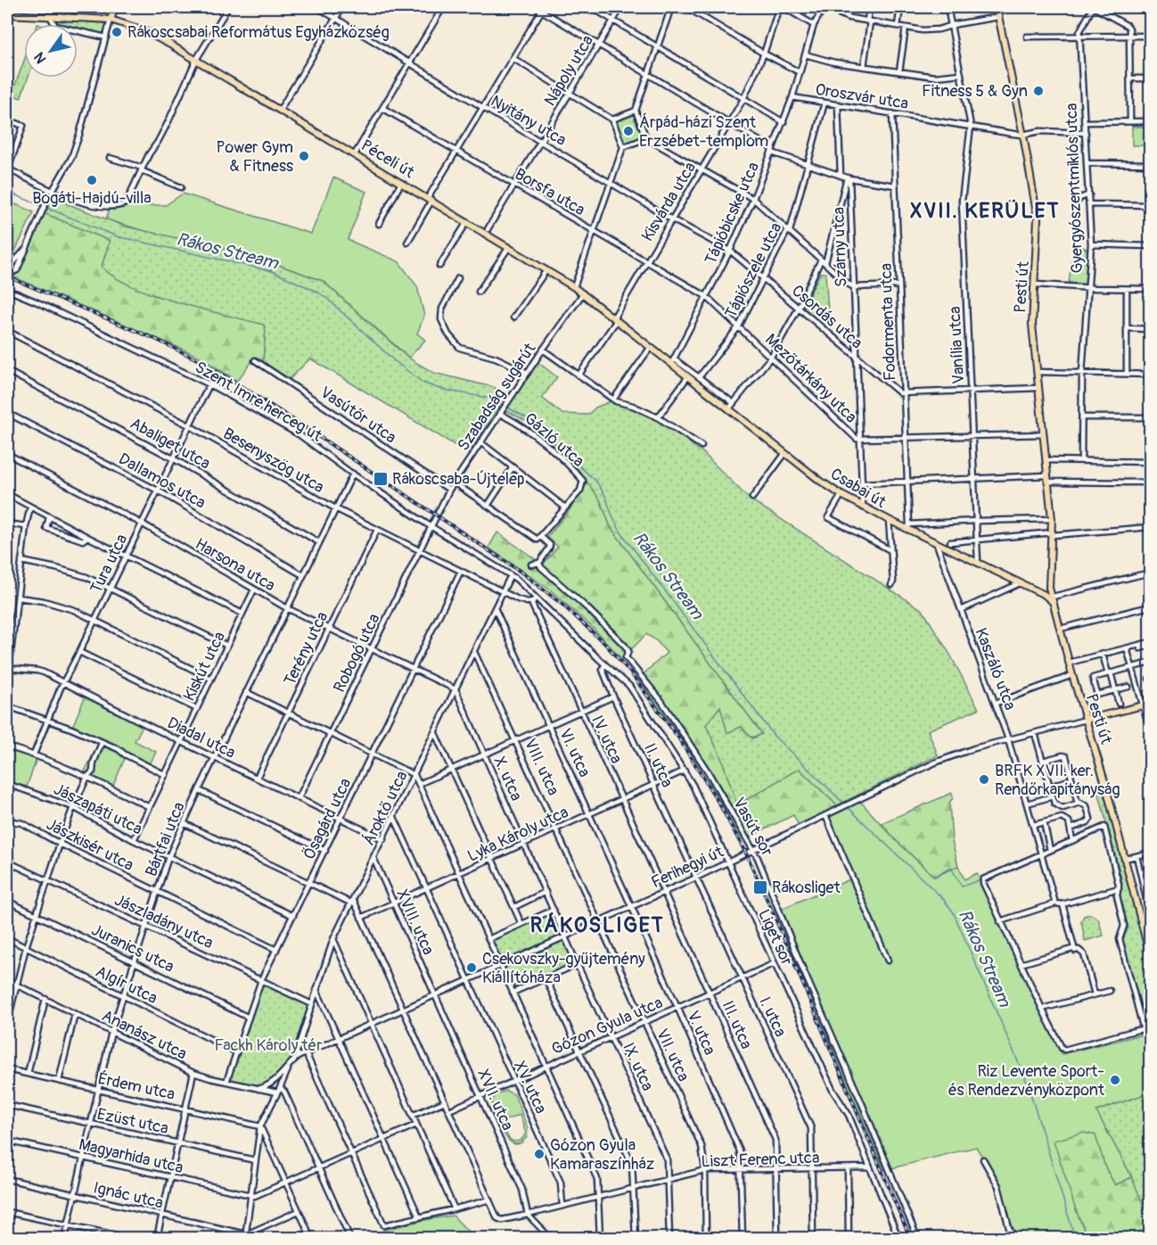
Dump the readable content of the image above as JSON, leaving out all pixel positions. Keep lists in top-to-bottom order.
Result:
{
  "streets": {
    "main road": [
      "Péceli út",
      "Pesti út",
      "Csabai út",
      "Ferihegyi út"
    ],
    "street": [
      "Nápoly utca",
      "Oroszvár utca",
      "Nyitány utca",
      "Gyergyószentmiklós utca",
      "Borsfa utca",
      "Kisvárda utca",
      "Tápióbicske utca",
      "Szárny utca",
      "Tápiószele utca",
      "Csordás utca",
      "Fodormenta utca",
      "Vanília utca",
      "Mezőtárkány utca",
      "Szabadság sugárút",
      "Szent Imre herceg út",
      "Vasútőr utca",
      "Gázló utca",
      "Abaliget utca",
      "Besenyszög utca",
      "Dallamos utca",
      "Tura utca",
      "Harsona utca",
      "Terény utca",
      "Robogó utca",
      "Kiskút utca",
      "Kaszáló utca",
      "Diadal utca",
      "IV. utca",
      "VI. utca",
      "II. utca",
      "VIII. utca",
      "X. utca",
      "Ároktő utca",
      "Jászapáti utca",
      "Ősagárd utca",
      "Vasút sor",
      "Lyka Károly utca",
      "Bártfai utca",
      "Jászkisér utca",
      "Jászladány utca",
      "XVIII. utca",
      "Liget sor",
      "Juranics utca",
      "Algír utca",
      "I. utca",
      "III. utca",
      "Gózon Gyula utca",
      "V. utca",
      "Ananász utca",
      "VII. utca",
      "IX. utca",
      "Érdem utca",
      "XV. utca",
      "XVII. utca",
      "Ezüst utca",
      "Magyarhida utca",
      "Liszt Ferenc utca",
      "Ignác utca"
    ]
  },
  "crossings": [
    ["Nápoly utca", "Nyitány utca"],
    ["Nápoly utca", "Borsfa utca"],
    ["Oroszvár utca", "Gyergyószentmiklós utca"],
    ["Oroszvár utca", "Tápióbicske utca"],
    ["Oroszvár utca", "Tápiószele utca"],
    ["Oroszvár utca", "Pesti út"],
    ["Oroszvár utca", "Fodormenta utca"],
    ["Oroszvár utca", "Vanília utca"],
    ["Nyitány utca", "Kisvárda utca"],
    ["Nyitány utca", "Tápióbicske utca"],
    ["Nyitány utca", "Csordás utca"],
    ["Péceli út", "Kisvárda utca"],
    ["Péceli út", "Tápióbicske utca"],
    ["Péceli út", "Szabadság sugárút"],
    ["Péceli út", "Csabai út"],
    ["Borsfa utca", "Kisvárda utca"],
    ["Borsfa utca", "Tápióbicske utca"],
    ["Borsfa utca", "Mezőtárkány utca"],
    ["Tápióbicske utca", "Csordás utca"],
    ["Tápióbicske utca", "Mezőtárkány utca"],
    ["Szárny utca", "Csordás utca"],
    ["Szárny utca", "Mezőtárkány utca"],
    ["Szárny utca", "Csabai út"],
    ["Tápiószele utca", "Csordás utca"],
    ["Tápiószele utca", "Mezőtárkány utca"],
    ["Pesti út", "Mezőtárkány utca"],
    ["Pesti út", "Csabai út"],
    ["Pesti út", "Ferihegyi út"],
    ["Csordás utca", "Fodormenta utca"],
    ["Fodormenta utca", "Mezőtárkány utca"],
    ["Fodormenta utca", "Csabai út"],
    ["Vanília utca", "Mezőtárkány utca"],
    ["Vanília utca", "Csabai út"],
    ["Szabadság sugárút", "Vasútőr utca"],
    ["Szabadság sugárút", "Gázló utca"],
    ["Szabadság sugárút", "Robogó utca"],
    ["Szent Imre herceg út", "Tura utca"],
    ["Szent Imre herceg út", "Robogó utca"],
    ["Szent Imre herceg út", "Ároktő utca"],
    ["Szent Imre herceg út", "Bártfai utca"],
    ["Szent Imre herceg út", "Liget sor"],
    ["Abaliget utca", "Tura utca"],
    ["Abaliget utca", "Bártfai utca"],
    ["Besenyszög utca", "Tura utca"],
    ["Besenyszög utca", "Terény utca"],
    ["Besenyszög utca", "Robogó utca"],
    ["Besenyszög utca", "IV. utca"],
    ["Besenyszög utca", "Ároktő utca"],
    ["Besenyszög utca", "Ősagárd utca"],
    ["Besenyszög utca", "Bártfai utca"],
    ["Besenyszög utca", "Liget sor"],
    ["Dallamos utca", "Tura utca"],
    ["Dallamos utca", "Bártfai utca"],
    ["Csabai út", "Kaszáló utca"],
    ["Tura utca", "Harsona utca"],
    ["Tura utca", "Diadal utca"],
    ["Harsona utca", "Terény utca"],
    ["Harsona utca", "Robogó utca"],
    ["Harsona utca", "Kiskút utca"],
    ["Harsona utca", "X. utca"],
    ["Harsona utca", "Ároktő utca"],
    ["Harsona utca", "Ősagárd utca"],
    ["Harsona utca", "Bártfai utca"],
    ["Terény utca", "Diadal utca"],
    ["Robogó utca", "Diadal utca"],
    ["Kiskút utca", "Diadal utca"],
    ["Kiskút utca", "Jászapáti utca"],
    ["Kaszáló utca", "Ferihegyi út"],
    ["Diadal utca", "Ároktő utca"],
    ["Diadal utca", "Ősagárd utca"],
    ["Diadal utca", "Bártfai utca"],
    ["IV. utca", "Lyka Károly utca"],
    ["IV. utca", "Ferihegyi út"],
    ["IV. utca", "Liget sor"],
    ["IV. utca", "III. utca"],
    ["VI. utca", "Ároktő utca"],
    ["VI. utca", "Lyka Károly utca"],
    ["VI. utca", "Ferihegyi út"],
    ["VI. utca", "V. utca"],
    ["II. utca", "Lyka Károly utca"],
    ["II. utca", "Ferihegyi út"],
    ["II. utca", "Liget sor"],
    ["II. utca", "I. utca"],
    ["VIII. utca", "Ároktő utca"],
    ["VIII. utca", "Lyka Károly utca"],
    ["VIII. utca", "Ferihegyi út"],
    ["VIII. utca", "VII. utca"],
    ["X. utca", "Ároktő utca"],
    ["X. utca", "Lyka Károly utca"],
    ["X. utca", "Ferihegyi út"],
    ["X. utca", "IX. utca"],
    ["Ároktő utca", "Ferihegyi út"],
    ["Ároktő utca", "Jászladány utca"],
    ["Ároktő utca", "XVIII. utca"],
    ["Ároktő utca", "Liget sor"],
    ["Ároktő utca", "XV. utca"],
    ["Jászapáti utca", "Ősagárd utca"],
    ["Jászapáti utca", "Bártfai utca"],
    ["Ősagárd utca", "Jászkisér utca"],
    ["Ősagárd utca", "Jászladány utca"],
    ["Ősagárd utca", "Juranics utca"],
    ["Ősagárd utca", "Algír utca"],
    ["Ősagárd utca", "Ananász utca"],
    ["Vasút sor", "Ferihegyi út"],
    ["Lyka Károly utca", "XVIII. utca"],
    ["Lyka Károly utca", "Liget sor"],
    ["Lyka Károly utca", "XV. utca"],
    ["Bártfai utca", "Jászkisér utca"],
    ["Bártfai utca", "Jászladány utca"],
    ["Bártfai utca", "Juranics utca"],
    ["Bártfai utca", "Algír utca"],
    ["Bártfai utca", "Ananász utca"],
    ["Bártfai utca", "Érdem utca"],
    ["Bártfai utca", "Ezüst utca"],
    ["Bártfai utca", "Magyarhida utca"],
    ["Bártfai utca", "Ignác utca"],
    ["Ferihegyi út", "XVIII. utca"],
    ["Ferihegyi út", "Liget sor"],
    ["Ferihegyi út", "I. utca"],
    ["Ferihegyi út", "III. utca"],
    ["Ferihegyi út", "V. utca"],
    ["Ferihegyi út", "Ananász utca"],
    ["Ferihegyi út", "VII. utca"],
    ["Ferihegyi út", "IX. utca"],
    ["Ferihegyi út", "XV. utca"],
    ["Ferihegyi út", "XVII. utca"],
    ["XVIII. utca", "XVII. utca"],
    ["Liget sor", "Gózon Gyula utca"],
    ["Liget sor", "Liszt Ferenc utca"],
    ["I. utca", "Gózon Gyula utca"],
    ["I. utca", "Liszt Ferenc utca"],
    ["III. utca", "Gózon Gyula utca"],
    ["III. utca", "Liszt Ferenc utca"],
    ["Gózon Gyula utca", "V. utca"],
    ["Gózon Gyula utca", "VII. utca"],
    ["Gózon Gyula utca", "IX. utca"],
    ["Gózon Gyula utca", "XV. utca"],
    ["Gózon Gyula utca", "XVII. utca"],
    ["V. utca", "Liszt Ferenc utca"],
    ["VII. utca", "Liszt Ferenc utca"],
    ["IX. utca", "Liszt Ferenc utca"],
    ["XV. utca", "Liszt Ferenc utca"],
    ["XVII. utca", "Liszt Ferenc utca"]
  ],
  "districts": ["XVII. KERÜLET", "RÁKOSLIGET"],
  "water": ["Rákos Stream"],
  "parks": ["Fackh Károly tér"],
  "places": {
    "other": [
      "Rákoscsabai Református Egyházközség",
      "Fitness 5 & Gyn",
      "Árpád-házi Szent Erzsébet-templom",
      "Power Gym & Fitness",
      "Bogáti-Hajdú-villa",
      "BRFK XVII. ker. Rendőrkapitányság",
      "Csekovszky-gyűjtemény Kiállítóháza",
      "Riz Levente Sport- és Rendezvényközpont",
      "Gózon Gyula Kamaraszínház"
    ],
    "transit": ["Rákoscsaba-Újtelep", "Rákosliget"]
  },
  "north": "bottom left"
}
